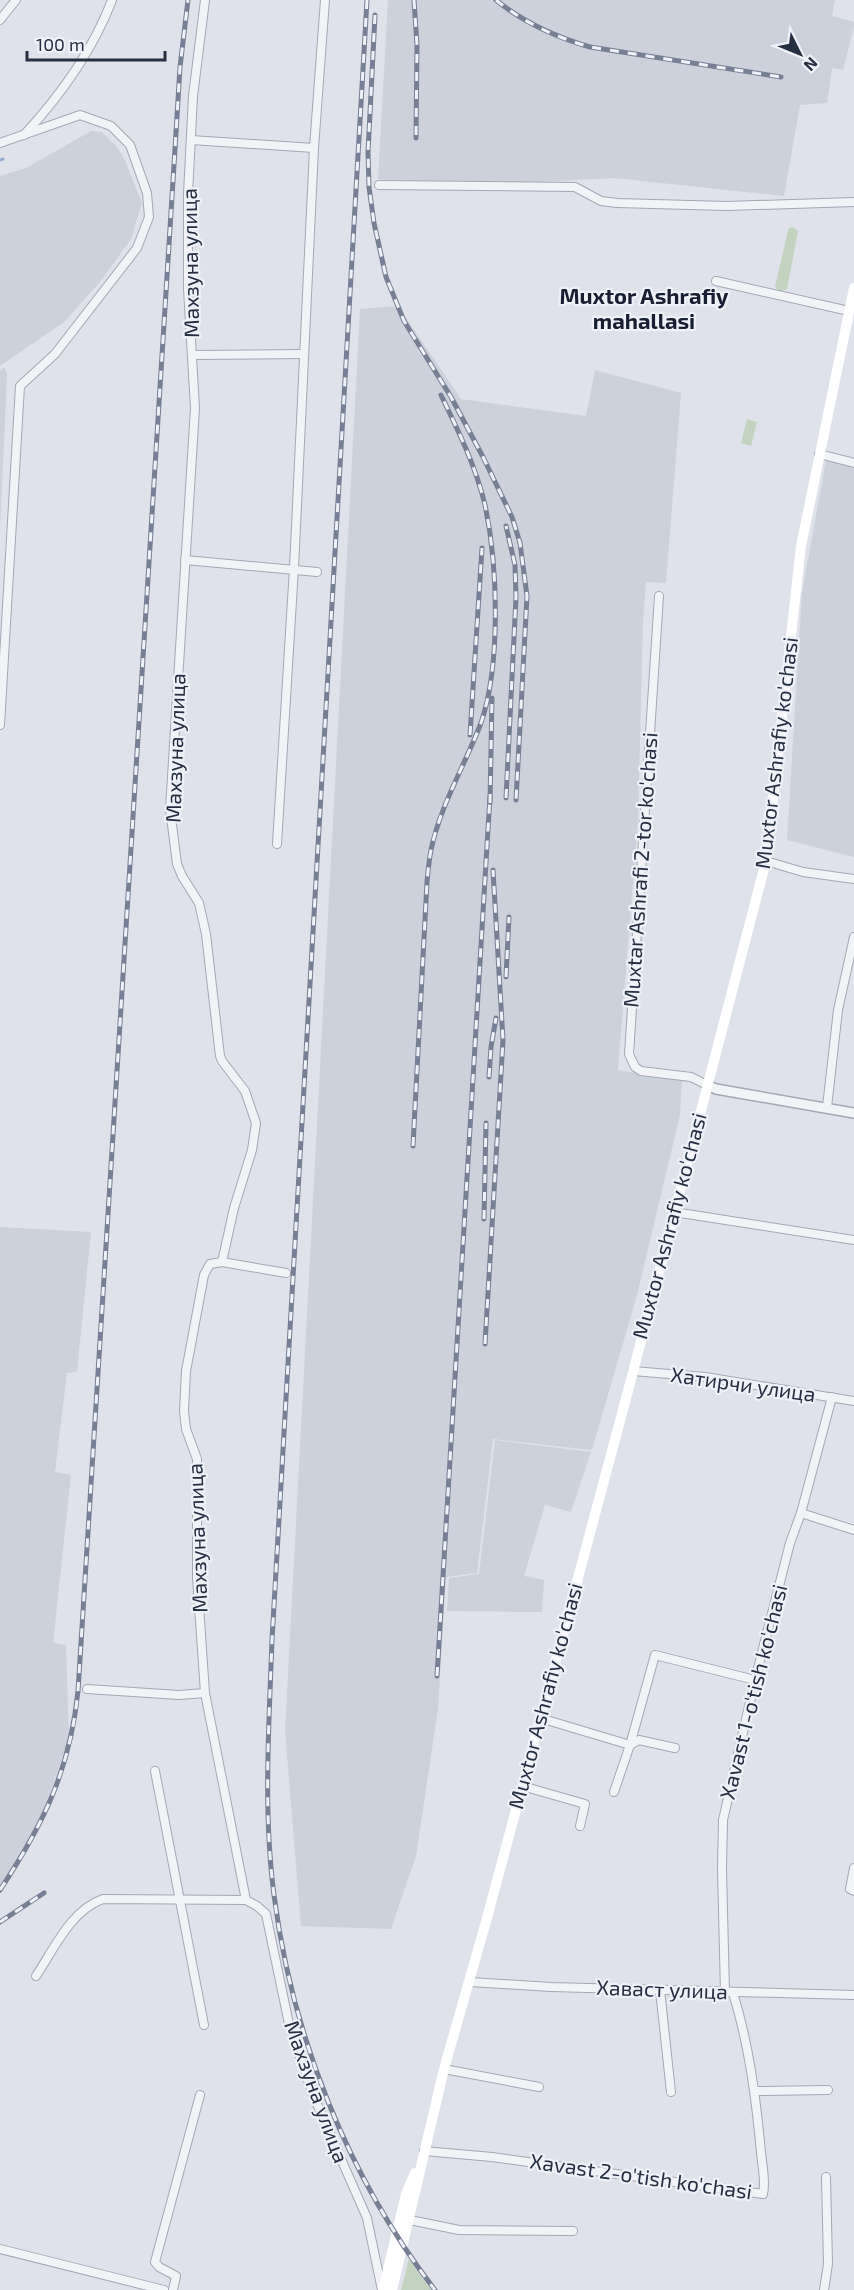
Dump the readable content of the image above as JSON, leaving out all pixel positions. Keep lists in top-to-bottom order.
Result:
{
  "streets": {
    "main road": ["Muxtor Ashrafiy ko'chasi"],
    "street": [
      "Махзуна улица",
      "Muxtar Ashrafi 2-tor ko'chasi",
      "Хатирчи улица",
      "Xavast 1-o'tish ko'chasi",
      "Хаваст улица",
      "Xavast 2-o'tish ko'chasi"
    ]
  },
  "crossings": [
    ["Махзуна улица", "Muxtor Ashrafiy ko'chasi"],
    ["Muxtor Ashrafiy ko'chasi", "Muxtar Ashrafi 2-tor ko'chasi"],
    ["Muxtor Ashrafiy ko'chasi", "Хатирчи улица"],
    ["Muxtor Ashrafiy ko'chasi", "Хаваст улица"],
    ["Muxtor Ashrafiy ko'chasi", "Xavast 2-o'tish ko'chasi"],
    ["Хатирчи улица", "Xavast 1-o'tish ko'chasi"],
    ["Xavast 1-o'tish ko'chasi", "Хаваст улица"],
    ["Xavast 1-o'tish ko'chasi", "Xavast 2-o'tish ko'chasi"],
    ["Хаваст улица", "Xavast 2-o'tish ko'chasi"]
  ],
  "districts": ["Muxtor Ashrafiy mahallasi"],
  "scale_bar": "100 m",
  "north": "bottom right"
}
